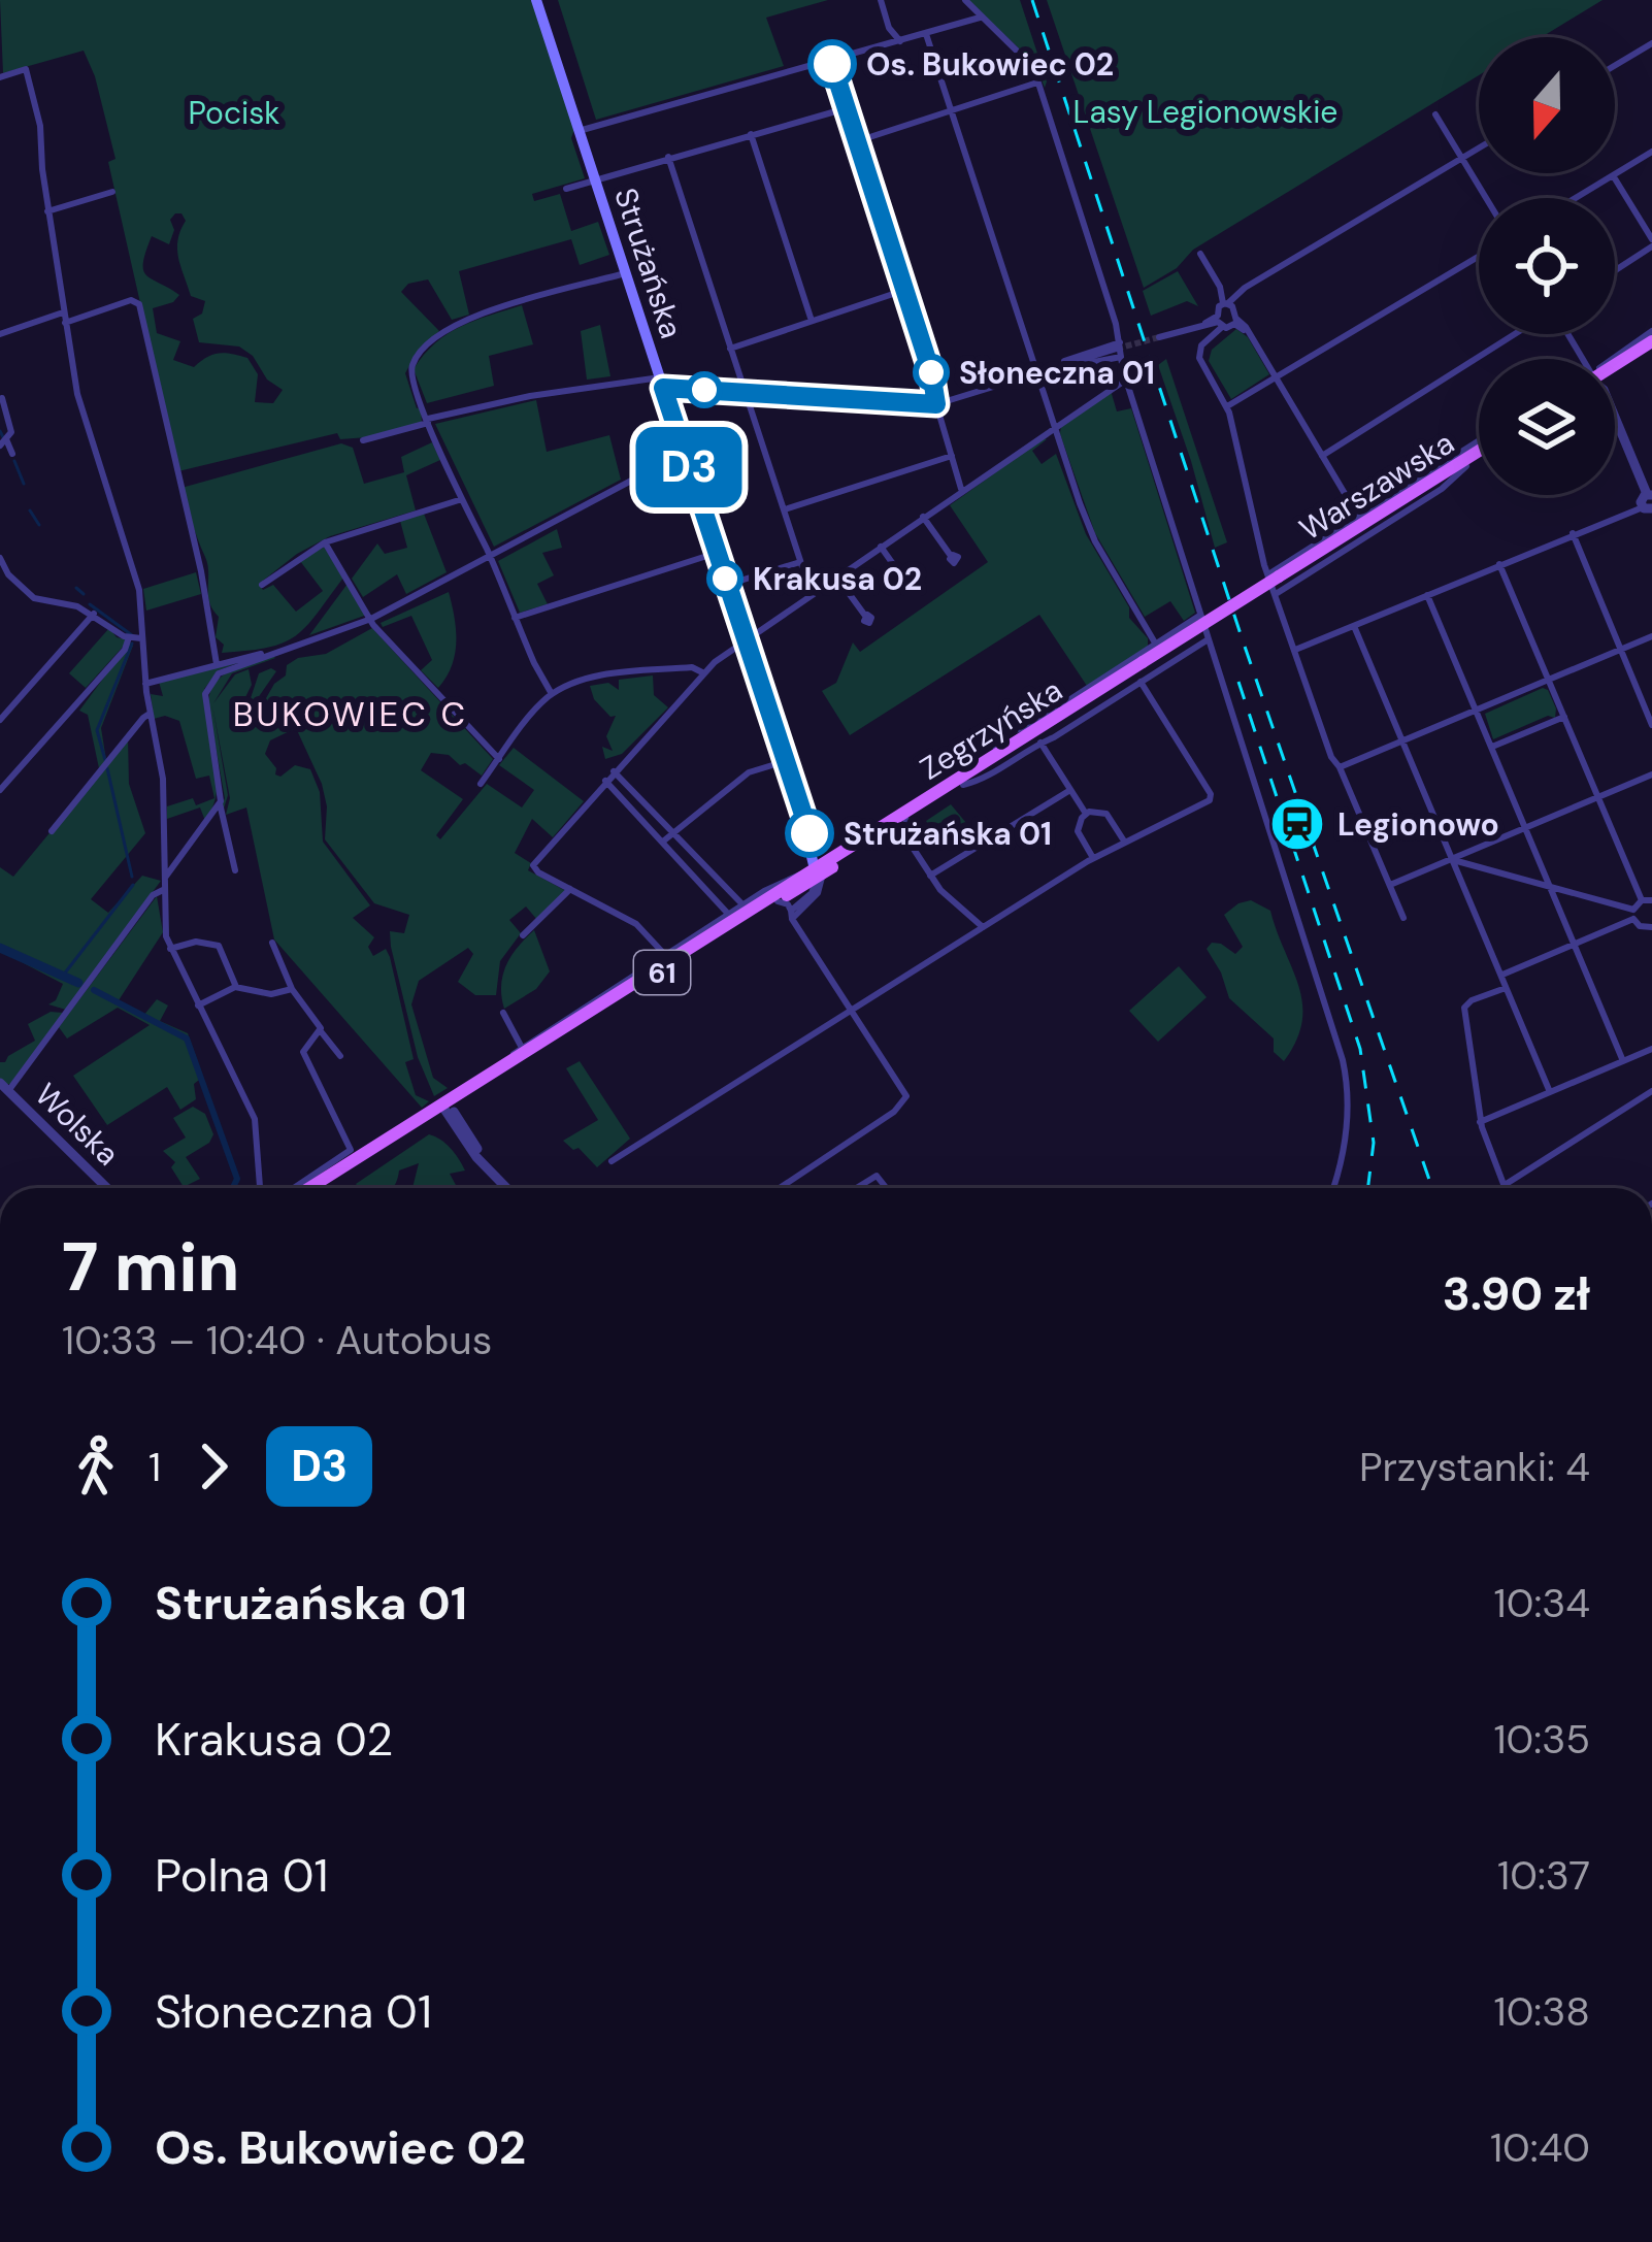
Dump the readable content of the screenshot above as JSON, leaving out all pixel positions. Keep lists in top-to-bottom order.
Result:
{
  "streets": {
    "main road": [
      "Strużańska",
      "Warszawska",
      "Zegrzyńska",
      "61"
    ],
    "street": ["Wolska"]
  },
  "crossings": [
    ["Strużańska", "Zegrzyńska"],
    ["Warszawska", "Zegrzyńska"]
  ],
  "districts": ["BUKOWIEC C"],
  "parks": ["Lasy Legionowskie", "Pocisk"],
  "places": {
    "other": [
      "Os. Bukowiec 02",
      "Słoneczna 01",
      "Krakusa 02",
      "Strużańska 01"
    ],
    "station": ["Legionowo"]
  },
  "lines": ["bus line D3"],
  "north": "bottom",
  "page": {
    "on_map": "D3",
    "heading": ["7 min", "10:33 – 10:40 · Autobus", "3.90 zł"],
    "legs": ["1", "D3", "Przystanki: 4"],
    "list": [
      {
        "name": "Strużańska 01",
        "value": "10:34"
      },
      {
        "name": "Krakusa 02",
        "value": "10:35"
      },
      {
        "name": "Polna 01",
        "value": "10:37"
      },
      {
        "name": "Słoneczna 01",
        "value": "10:38"
      },
      {
        "name": "Os. Bukowiec 02",
        "value": "10:40"
      }
    ]
  }
}
